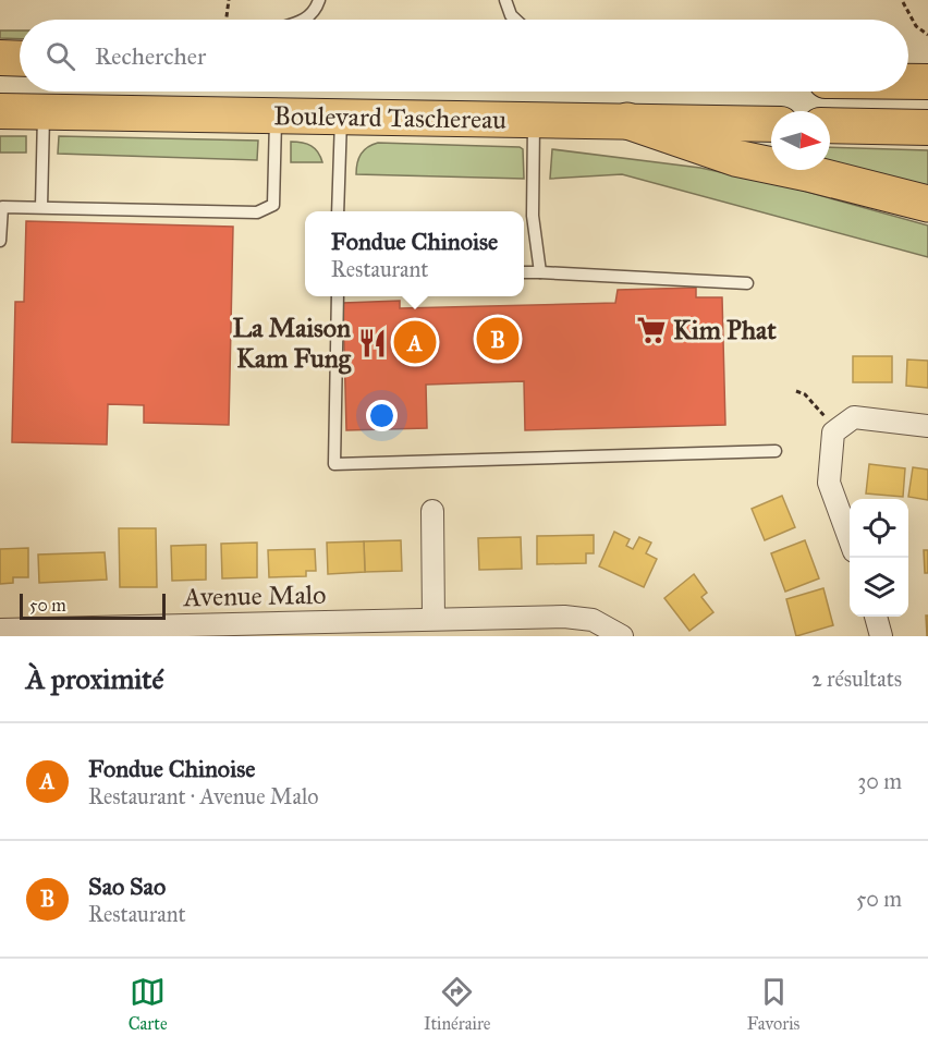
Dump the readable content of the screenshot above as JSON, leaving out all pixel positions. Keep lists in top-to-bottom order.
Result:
{
  "streets": {
    "main road": ["Boulevard Taschereau"],
    "street": ["Avenue Malo"]
  },
  "places": {
    "supermarket": ["Kim Phat"],
    "restaurant": ["La Maison Kam Fung"]
  },
  "scale_bar": "50 m",
  "north": "right",
  "page": {
    "search": "Rechercher",
    "popup": ["Fondue Chinoise", "Restaurant"],
    "pins": ["B", "A"],
    "scale": "50 m",
    "heading": ["À proximité", "2 résultats"],
    "list": [
      {
        "mark": "A",
        "name": "Fondue Chinoise",
        "note": "Restaurant · Avenue Malo",
        "value": "30 m"
      },
      {
        "mark": "B",
        "name": "Sao Sao",
        "note": "Restaurant",
        "value": "50 m"
      }
    ],
    "nav": ["Carte", "Itinéraire", "Favoris"]
  }
}
